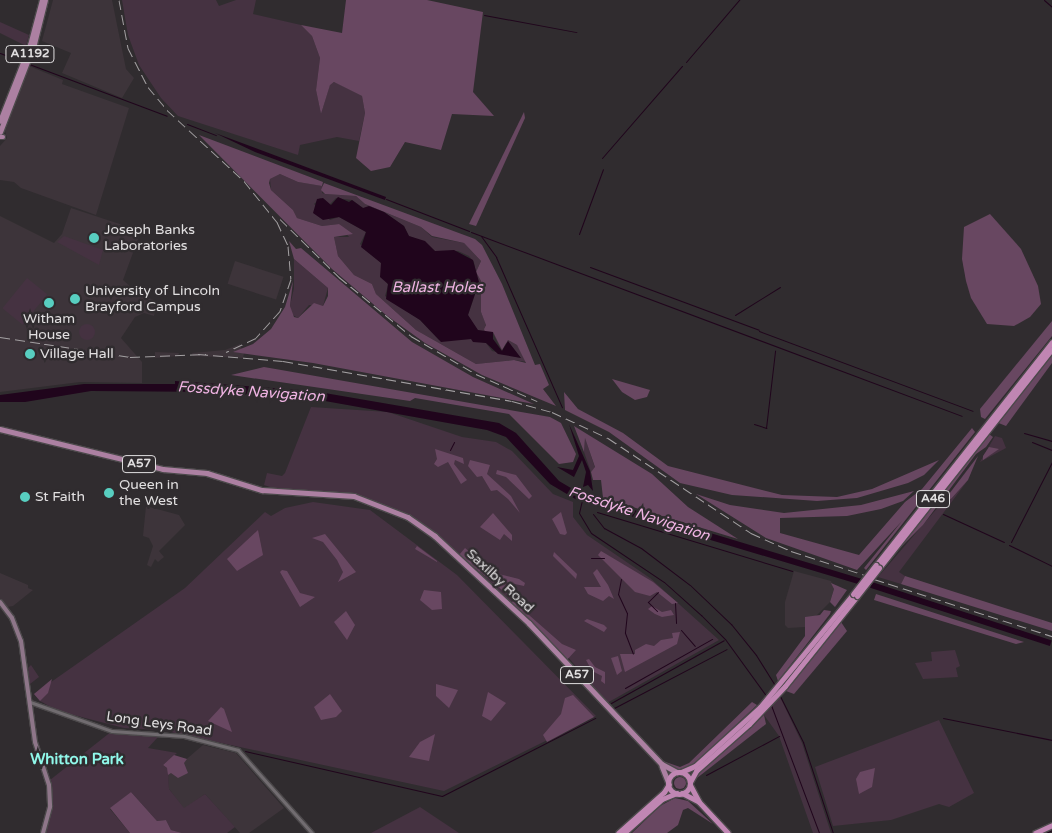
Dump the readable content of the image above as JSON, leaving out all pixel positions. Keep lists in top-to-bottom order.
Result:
{
  "streets": {
    "highway": ["A46"],
    "main road": ["A1192", "A57", "Saxilby Road"],
    "street": ["Long Leys Road"]
  },
  "crossings": [
    ["A46", "Saxilby Road"]
  ],
  "districts": ["Whitton Park"],
  "water": ["Ballast Holes", "Fossdyke Navigation"],
  "places": [
    "Joseph Banks Laboratories",
    "University of Lincoln Brayford Campus",
    "Witham House",
    "Village Hall",
    "Queen in the West",
    "St Faith"
  ]
}
